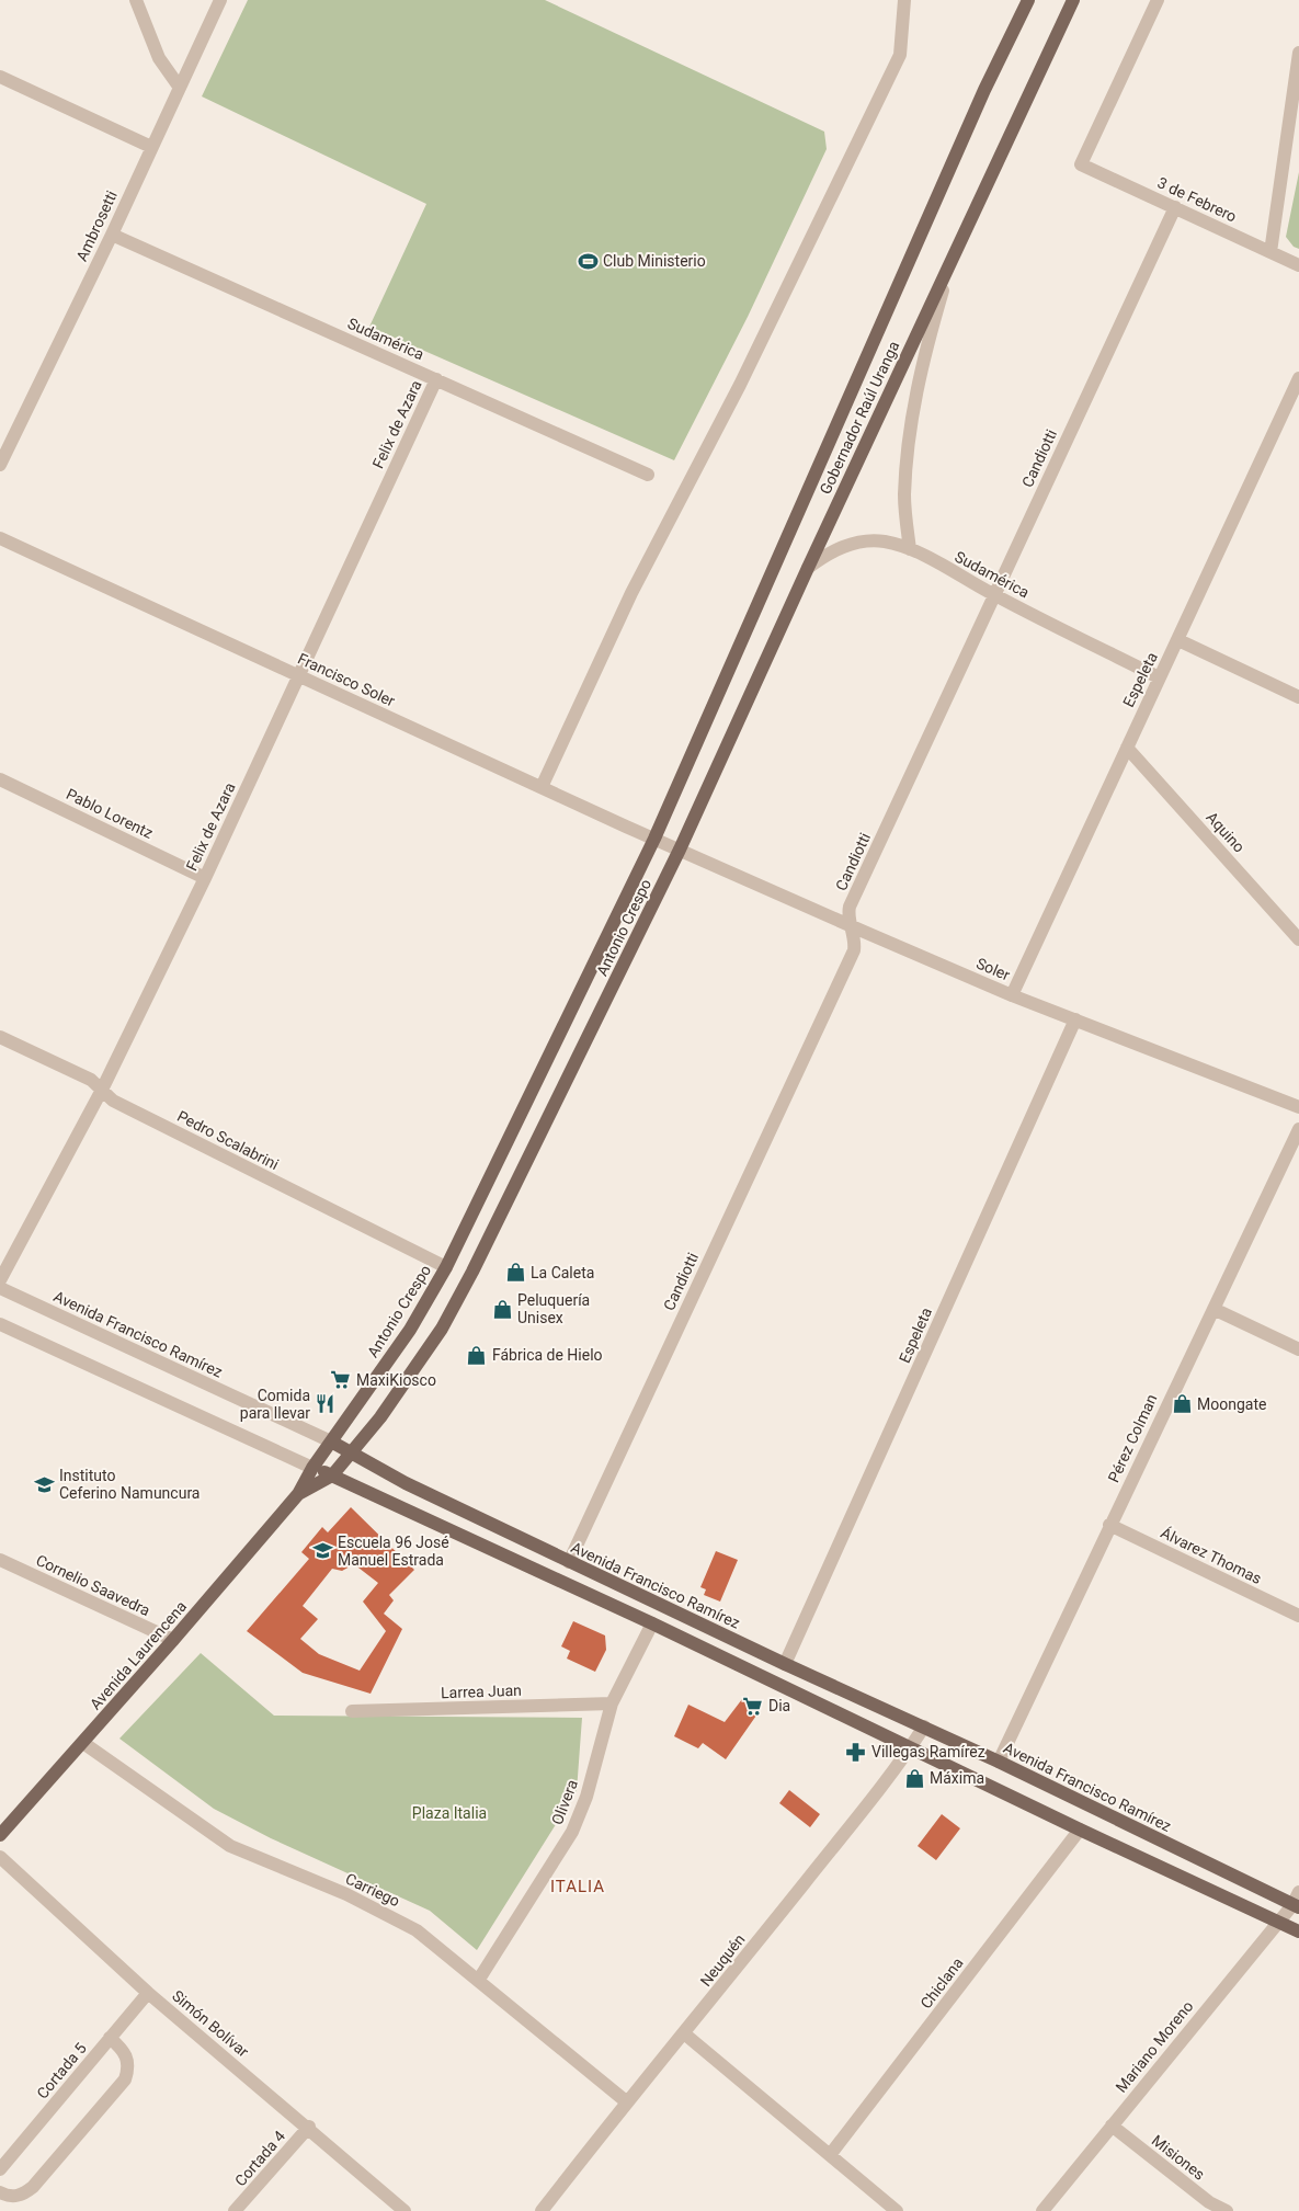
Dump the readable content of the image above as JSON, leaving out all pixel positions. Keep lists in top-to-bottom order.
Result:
{
  "streets": {
    "main road": [
      "Gobernador Raúl Uranga",
      "Antonio Crespo",
      "Avenida Francisco Ramírez",
      "Avenida Laurencena"
    ],
    "street": [
      "3 de Febrero",
      "Ambrosetti",
      "Sudamérica",
      "Felix de Azara",
      "Candiotti",
      "Francisco Soler",
      "Espeleta",
      "Pablo Lorentz",
      "Aquino",
      "Soler",
      "Pedro Scalabrini",
      "Pérez Colman",
      "Álvarez Thomas",
      "Cornelio Saavedra",
      "Larrea Juan",
      "Olivera",
      "Carriego",
      "Neuquén",
      "Chiclana",
      "Simón Bolívar",
      "Mariano Moreno",
      "Cortada 5",
      "Misiones",
      "Cortada 4"
    ]
  },
  "crossings": [
    ["3 de Febrero", "Candiotti"],
    ["Ambrosetti", "Sudamérica"],
    ["Sudamérica", "Gobernador Raúl Uranga"],
    ["Sudamérica", "Felix de Azara"],
    ["Sudamérica", "Candiotti"],
    ["Sudamérica", "Espeleta"],
    ["Gobernador Raúl Uranga", "Francisco Soler"],
    ["Gobernador Raúl Uranga", "Antonio Crespo"],
    ["Gobernador Raúl Uranga", "Soler"],
    ["Felix de Azara", "Francisco Soler"],
    ["Felix de Azara", "Pablo Lorentz"],
    ["Felix de Azara", "Pedro Scalabrini"],
    ["Candiotti", "Soler"],
    ["Candiotti", "Avenida Francisco Ramírez"],
    ["Francisco Soler", "Antonio Crespo"],
    ["Francisco Soler", "Soler"],
    ["Espeleta", "Aquino"],
    ["Espeleta", "Soler"],
    ["Espeleta", "Avenida Francisco Ramírez"],
    ["Antonio Crespo", "Soler"],
    ["Antonio Crespo", "Pedro Scalabrini"],
    ["Antonio Crespo", "Avenida Francisco Ramírez"],
    ["Antonio Crespo", "Avenida Laurencena"],
    ["Avenida Francisco Ramírez", "Pérez Colman"],
    ["Avenida Francisco Ramírez", "Neuquén"],
    ["Avenida Francisco Ramírez", "Mariano Moreno"],
    ["Pérez Colman", "Álvarez Thomas"],
    ["Cornelio Saavedra", "Avenida Laurencena"],
    ["Avenida Laurencena", "Carriego"],
    ["Larrea Juan", "Olivera"],
    ["Olivera", "Carriego"],
    ["Carriego", "Neuquén"],
    ["Simón Bolívar", "Cortada 5"],
    ["Simón Bolívar", "Cortada 4"],
    ["Mariano Moreno", "Misiones"]
  ],
  "districts": ["ITALIA"],
  "parks": ["Plaza Italia"],
  "places": {
    "sports": ["Club Ministerio"],
    "shop": [
      "La Caleta",
      "Peluquería Unisex",
      "Fábrica de Hielo",
      "Moongate",
      "Máxima"
    ],
    "supermarket": ["MaxiKiosco", "Dia"],
    "restaurant": ["Comida para llevar"],
    "school or university": ["Instituto Ceferino Namuncura", "Escuela 96 José Manuel Estrada"],
    "pharmacy": ["Villegas Ramírez"]
  }
}
